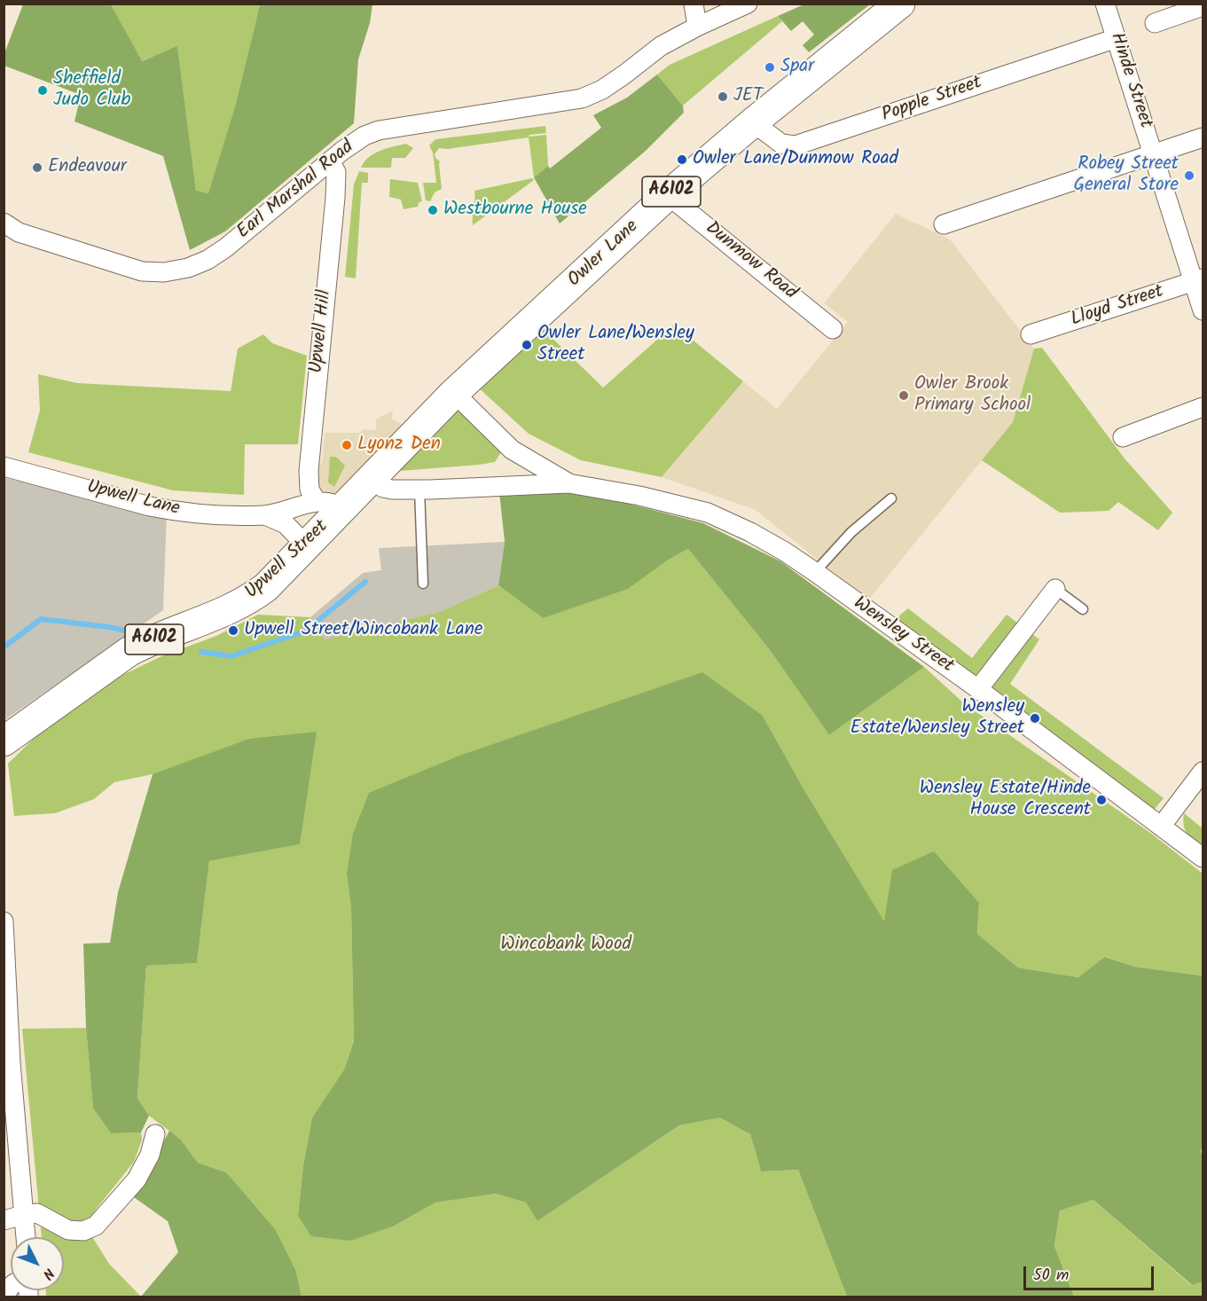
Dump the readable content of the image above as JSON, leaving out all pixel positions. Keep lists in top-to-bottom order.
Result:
{
  "streets": {
    "main road": ["A6102", "Owler Lane", "Upwell Street"],
    "street": [
      "Hinde Street",
      "Popple Street",
      "Earl Marshal Road",
      "Dunmow Road",
      "Lloyd Street",
      "Upwell Hill",
      "Upwell Lane",
      "Wensley Street"
    ]
  },
  "crossings": [
    ["Hinde Street", "Popple Street"],
    ["Hinde Street", "Lloyd Street"],
    ["Popple Street", "Owler Lane"],
    ["Earl Marshal Road", "Upwell Hill"],
    ["Owler Lane", "Dunmow Road"],
    ["Owler Lane", "Upwell Street"],
    ["Owler Lane", "Wensley Street"],
    ["Upwell Hill", "Upwell Lane"],
    ["Upwell Hill", "Upwell Street"],
    ["Upwell Lane", "Upwell Street"],
    ["Upwell Street", "Wensley Street"]
  ],
  "parks": ["Wincobank Wood"],
  "places": [
    "Spar",
    "Sheffield Judo Club",
    "JET",
    "Owler Lane/Dunmow Road",
    "Endeavour",
    "Robey Street General Store",
    "Westbourne House",
    "Owler Lane/Wensley Street",
    "Owler Brook Primary School",
    "Lyonz Den",
    "Upwell Street/Wincobank Lane",
    "Wensley Estate/Wensley Street",
    "Wensley Estate/Hinde House Crescent"
  ],
  "scale_bar": "50 m",
  "north": "bottom right"
}
